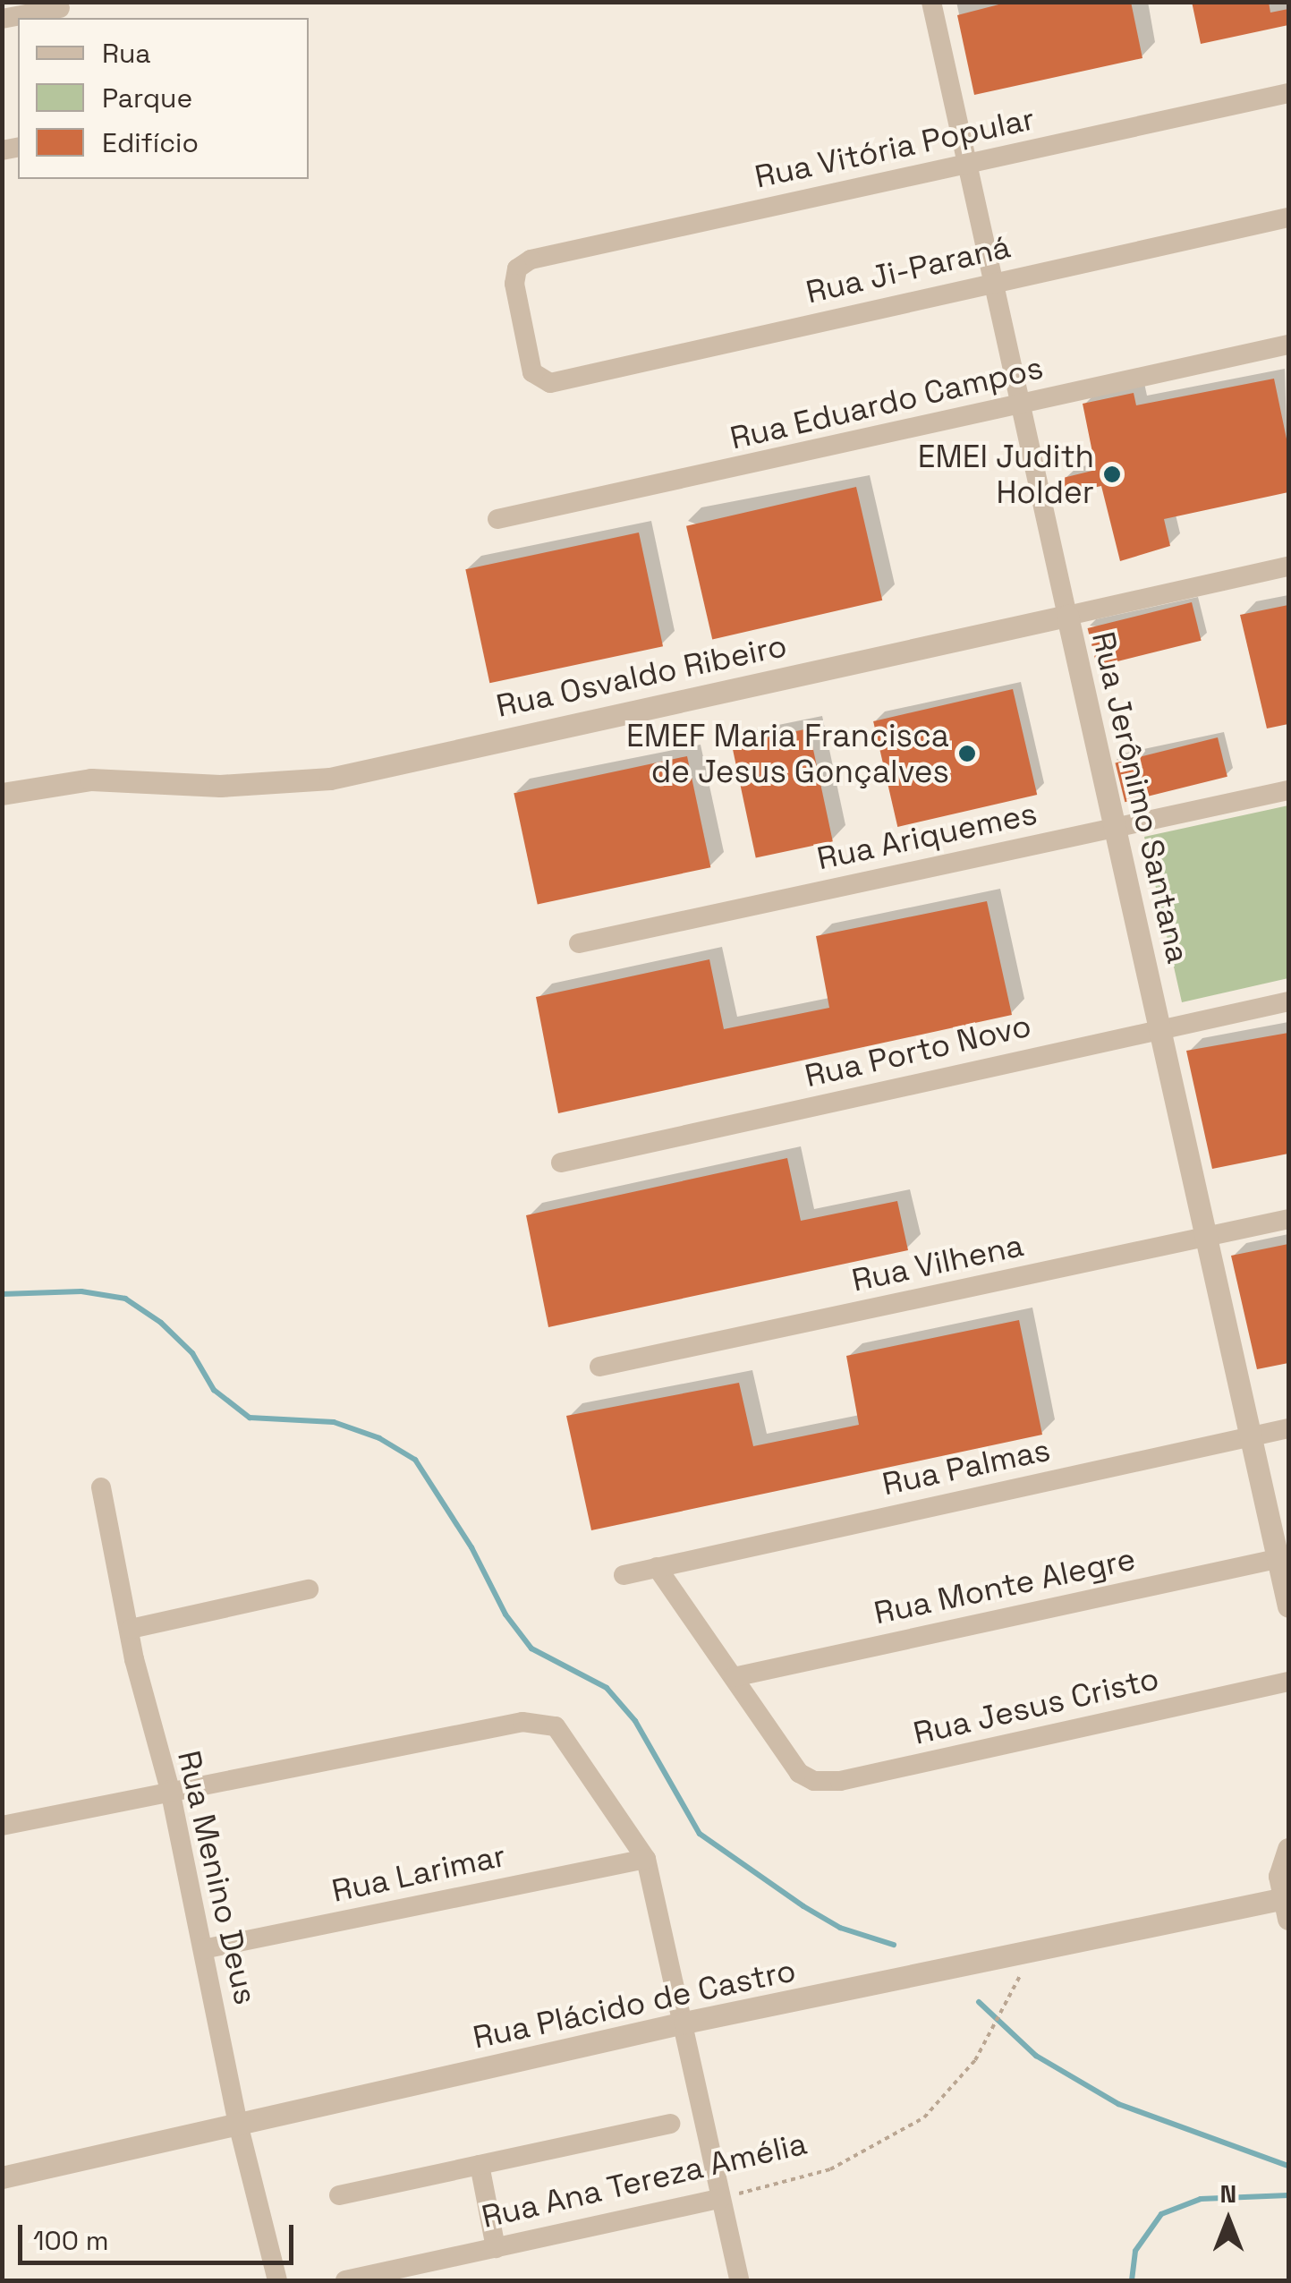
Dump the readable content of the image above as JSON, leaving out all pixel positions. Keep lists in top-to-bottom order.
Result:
{
  "streets": {
    "street": [
      "Rua Vitória Popular",
      "Rua Ji-Paraná",
      "Rua Eduardo Campos",
      "Rua Osvaldo Ribeiro",
      "Rua Jerônimo Santana",
      "Rua Ariquemes",
      "Rua Porto Novo",
      "Rua Vilhena",
      "Rua Palmas",
      "Rua Monte Alegre",
      "Rua Jesus Cristo",
      "Rua Larimar",
      "Rua Menino Deus",
      "Rua Plácido de Castro",
      "Rua Ana Tereza Amélia"
    ]
  },
  "crossings": [
    ["Rua Vitória Popular", "Rua Ji-Paraná"],
    ["Rua Vitória Popular", "Rua Jerônimo Santana"],
    ["Rua Ji-Paraná", "Rua Jerônimo Santana"],
    ["Rua Eduardo Campos", "Rua Jerônimo Santana"],
    ["Rua Osvaldo Ribeiro", "Rua Jerônimo Santana"],
    ["Rua Jerônimo Santana", "Rua Ariquemes"],
    ["Rua Jerônimo Santana", "Rua Porto Novo"],
    ["Rua Jerônimo Santana", "Rua Vilhena"],
    ["Rua Jerônimo Santana", "Rua Palmas"],
    ["Rua Jerônimo Santana", "Rua Monte Alegre"],
    ["Rua Monte Alegre", "Rua Jesus Cristo"],
    ["Rua Larimar", "Rua Menino Deus"],
    ["Rua Menino Deus", "Rua Plácido de Castro"]
  ],
  "places": ["EMEI Judith Holder", "EMEF Maria Francisca de Jesus Gonçalves"],
  "legend": ["Rua", "Parque", "Edifício"],
  "scale_bar": "100 m",
  "north": "top"
}
